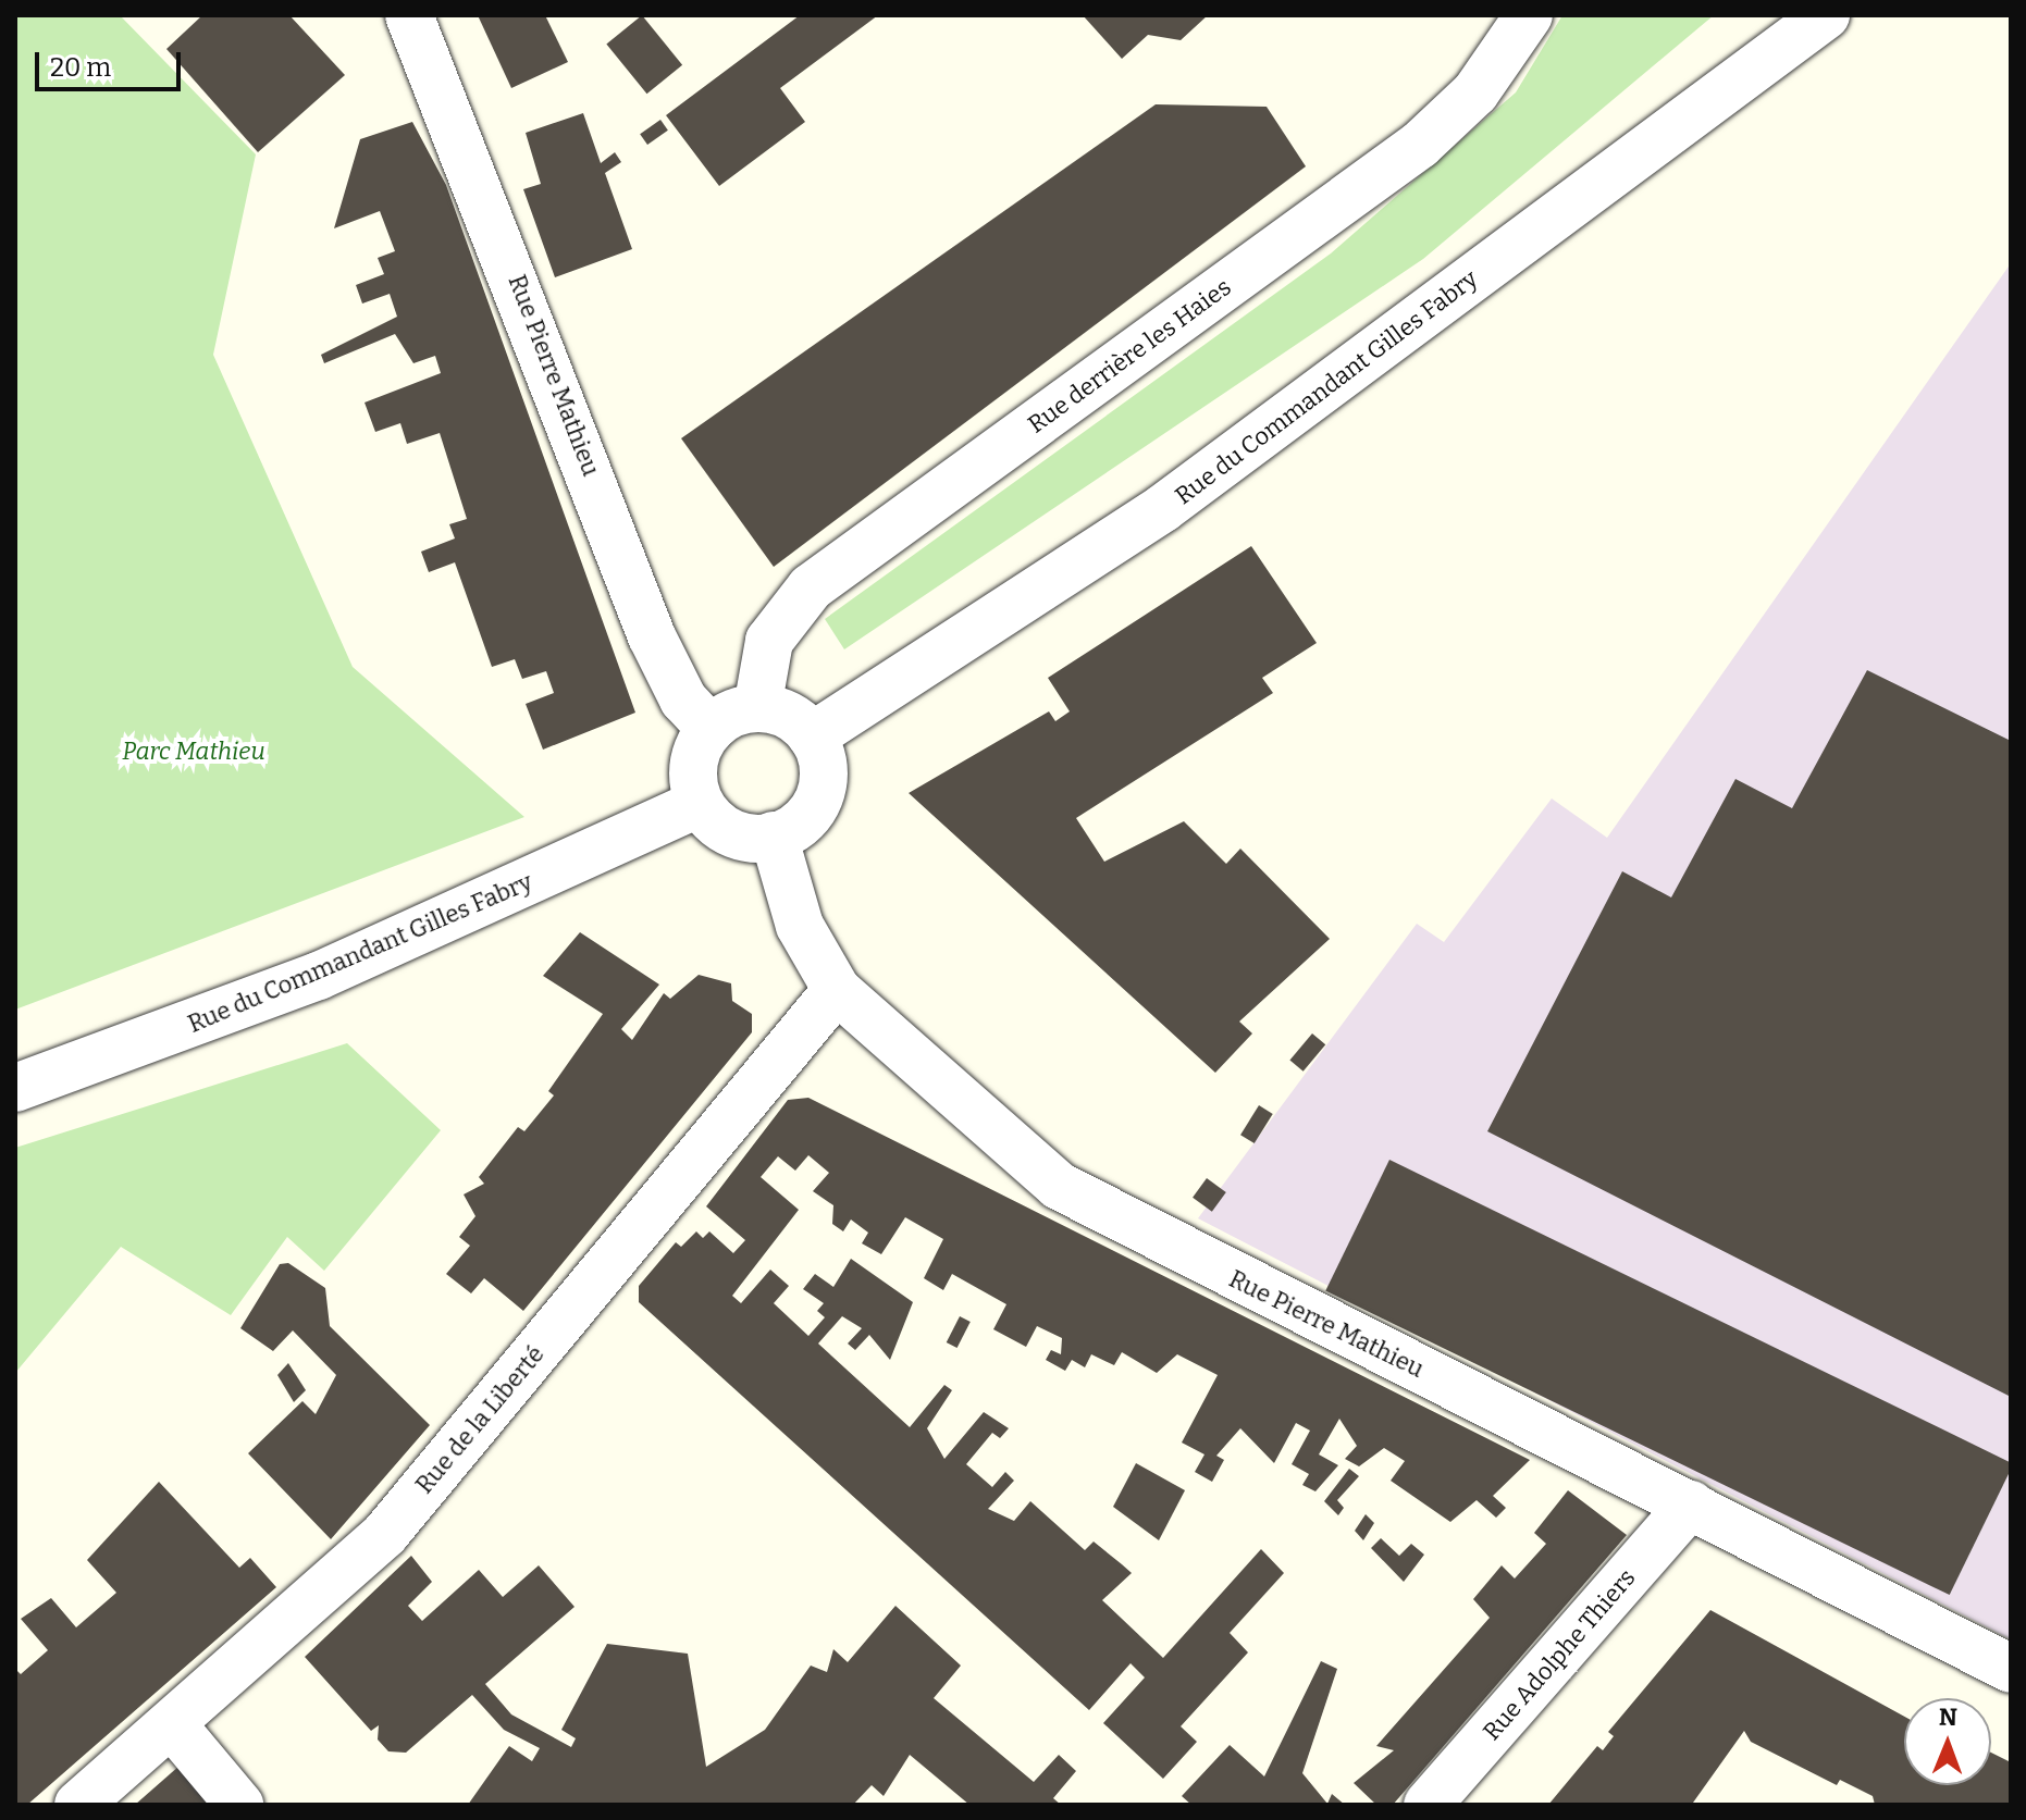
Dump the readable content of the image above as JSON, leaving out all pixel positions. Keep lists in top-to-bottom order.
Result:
{
  "streets": {
    "street": [
      "Rue derrière les Haies",
      "Rue Pierre Mathieu",
      "Rue du Commandant Gilles Fabry",
      "Rue de la Liberté",
      "Rue Adolphe Thiers"
    ]
  },
  "crossings": [
    ["Rue derrière les Haies", "Rue Pierre Mathieu"],
    ["Rue derrière les Haies", "Rue du Commandant Gilles Fabry"],
    ["Rue Pierre Mathieu", "Rue du Commandant Gilles Fabry"],
    ["Rue Pierre Mathieu", "Rue de la Liberté"],
    ["Rue Pierre Mathieu", "Rue Adolphe Thiers"]
  ],
  "parks": ["Parc Mathieu"],
  "scale_bar": "20 m",
  "north": "top"
}
